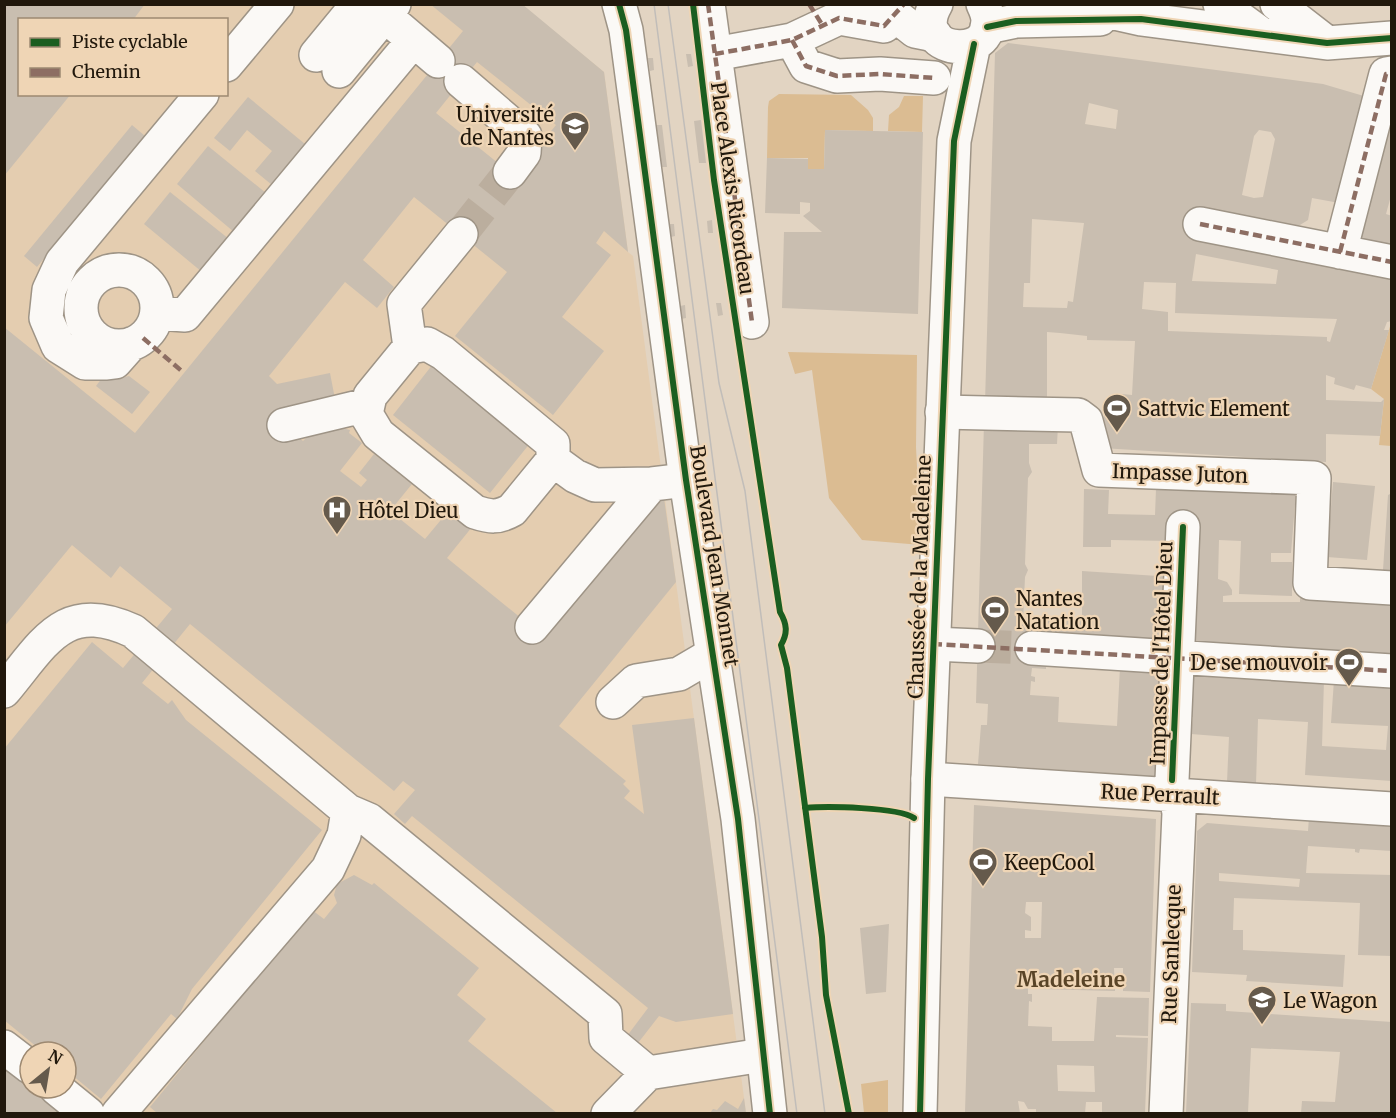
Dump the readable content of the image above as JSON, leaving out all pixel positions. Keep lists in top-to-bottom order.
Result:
{
  "streets": {
    "street": [
      "Place Alexis Ricordeau",
      "Impasse Juton",
      "Boulevard Jean Monnet",
      "Chaussée de la Madeleine",
      "Impasse de l'Hôtel Dieu",
      "Rue Perrault",
      "Rue Sanlecque"
    ]
  },
  "crossings": [
    ["Impasse Juton", "Chaussée de la Madeleine"],
    ["Chaussée de la Madeleine", "Rue Perrault"],
    ["Impasse de l'Hôtel Dieu", "Rue Perrault"],
    ["Impasse de l'Hôtel Dieu", "Rue Sanlecque"],
    ["Rue Perrault", "Rue Sanlecque"]
  ],
  "districts": ["Madeleine"],
  "places": {
    "school or university": ["Université de Nantes", "Le Wagon"],
    "sports": [
      "Sattvic Element",
      "Nantes Natation",
      "De se mouvoir",
      "KeepCool"
    ],
    "hospital": ["Hôtel Dieu"]
  },
  "legend": ["Piste cyclable", "Chemin"],
  "north": "top right"
}
